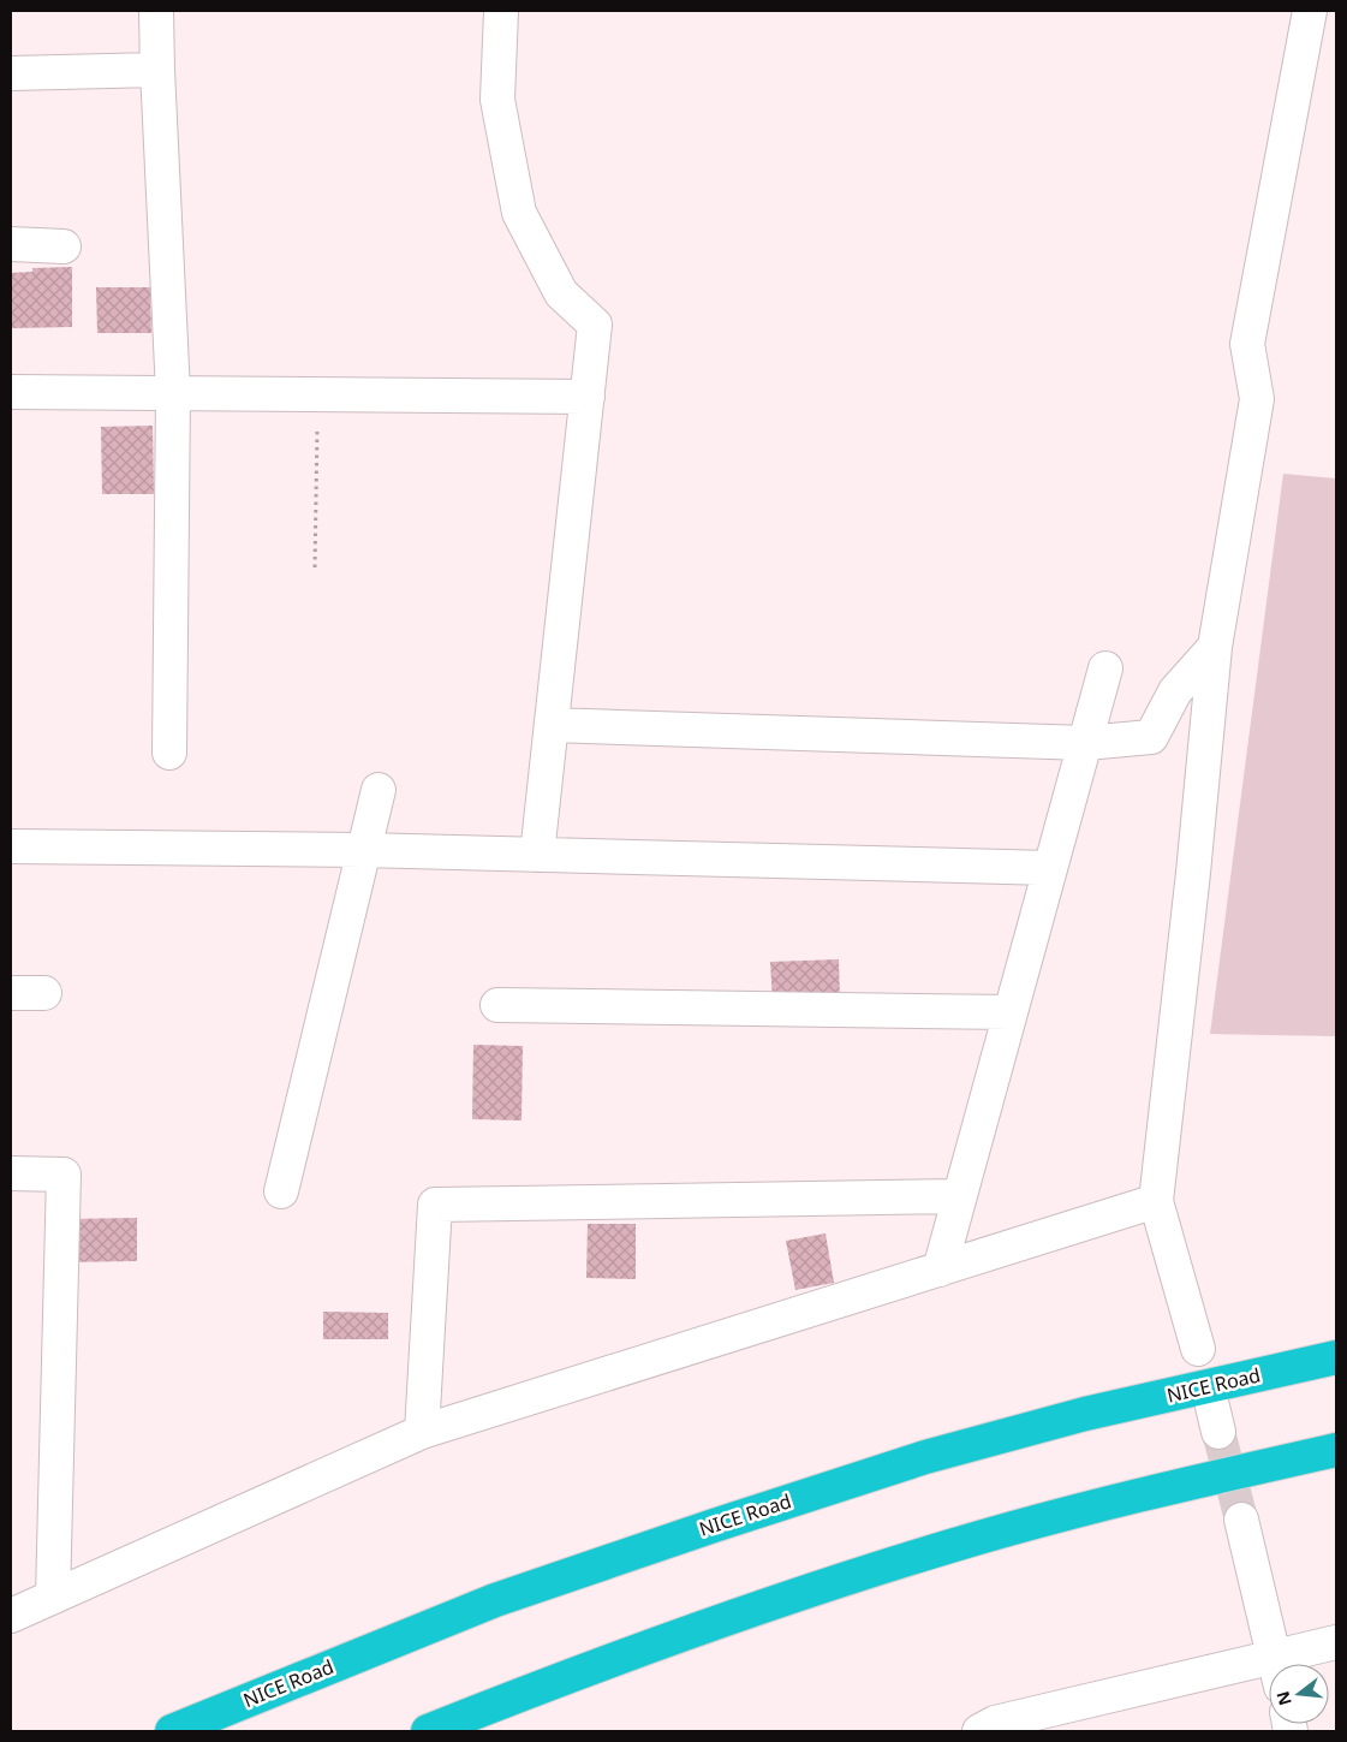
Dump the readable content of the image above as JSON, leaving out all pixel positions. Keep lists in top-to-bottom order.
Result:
{
  "streets": {
    "highway": ["NICE Road"]
  },
  "north": "left"
}
